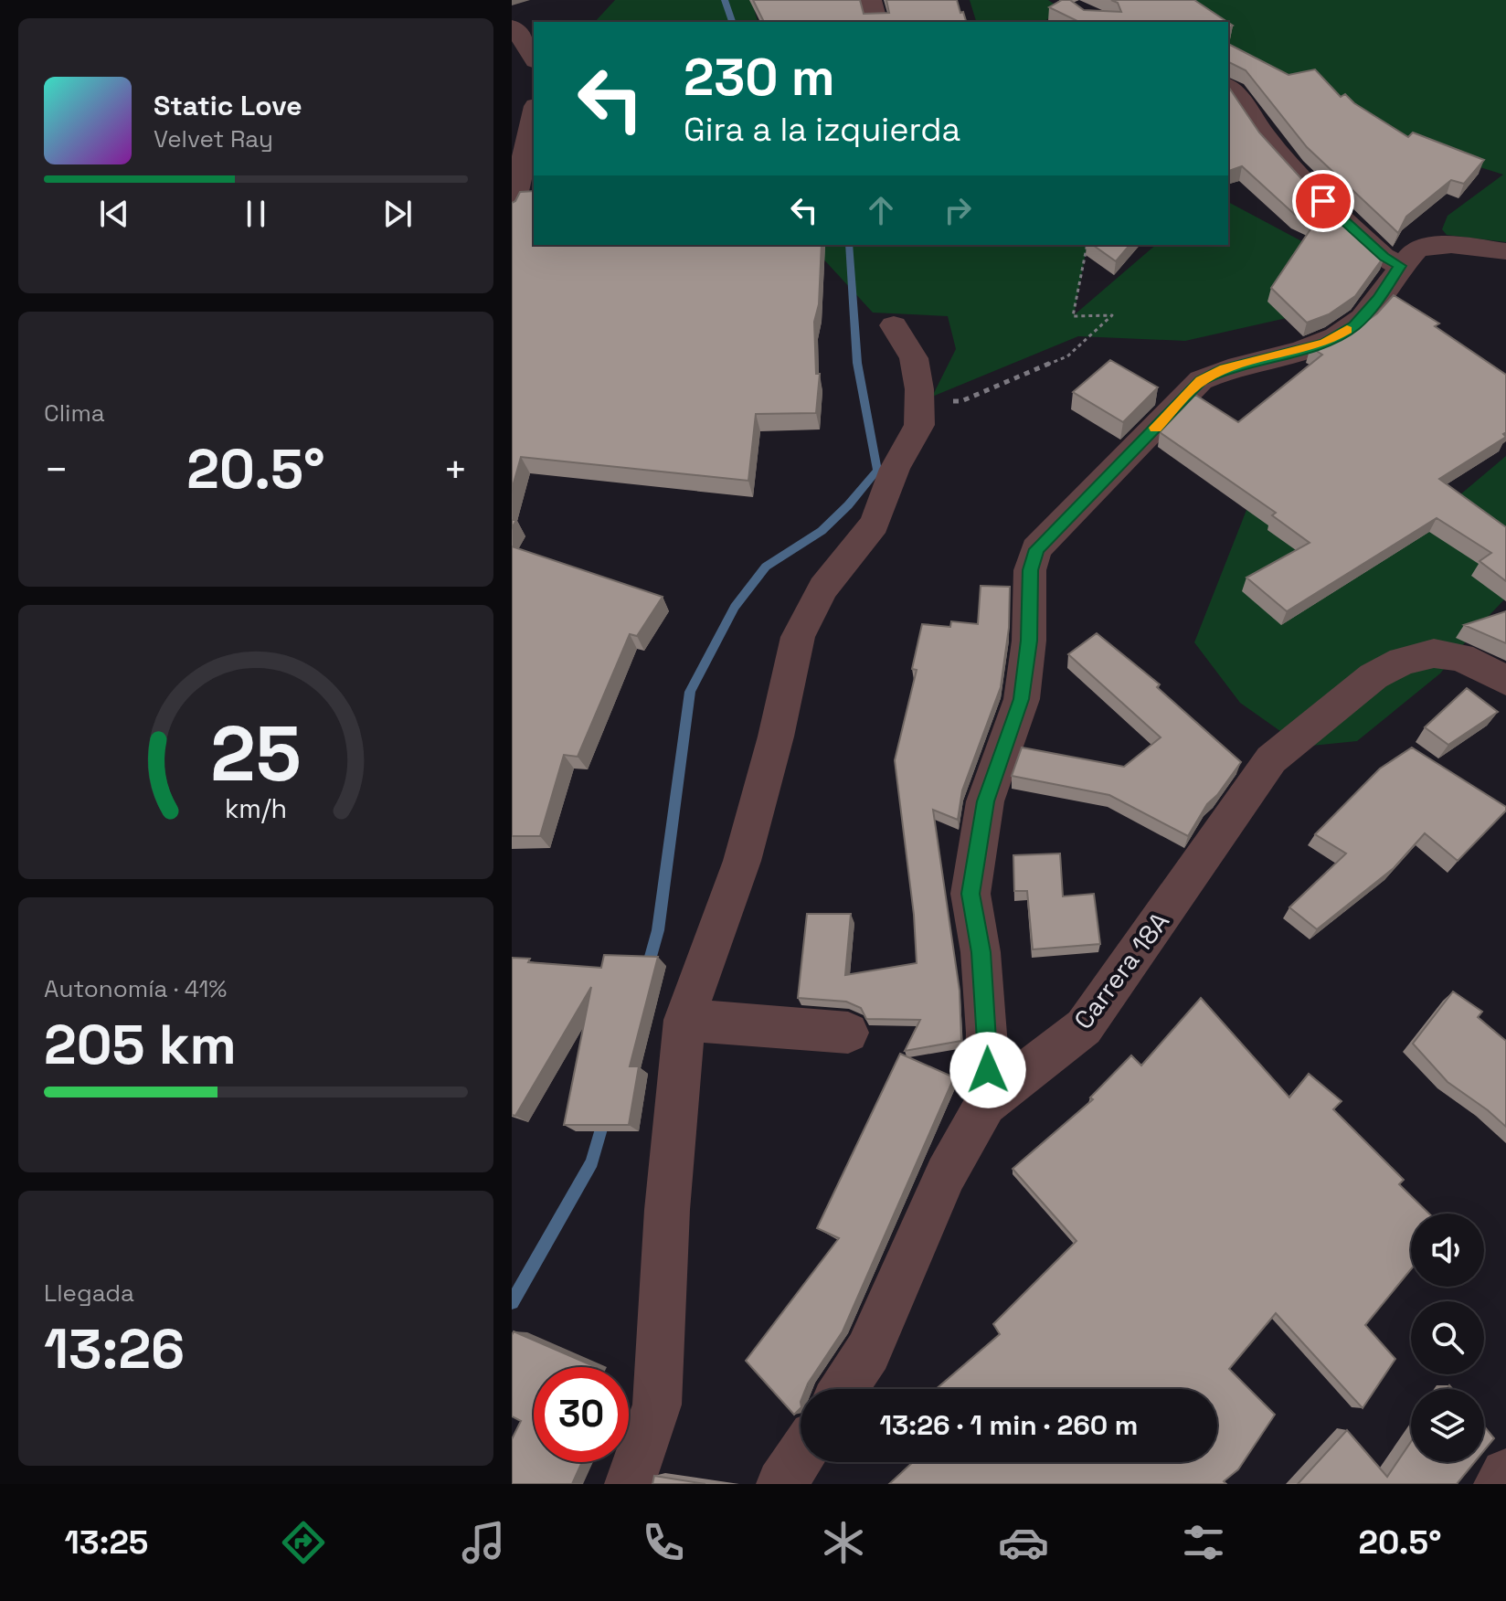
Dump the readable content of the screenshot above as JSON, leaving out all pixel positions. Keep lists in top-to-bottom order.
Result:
{
  "streets": {
    "street": ["Carrera 18A"]
  },
  "page": {
    "turn": ["230 m", "Gira a la izquierda"],
    "song": ["Static Love", "Velvet Ray"],
    "tile": [
      "Clima",
      ["Autonomía · 41%", "205 km"],
      ["Llegada", "13:26"]
    ],
    "heat": ["−", "20.5°", "+"],
    "limit": "30",
    "trip": "13:26 · 1 min · 260 m",
    "tabs": ["13:25", "20.5°"],
    "gauge": ["25", "km/h"]
  }
}
